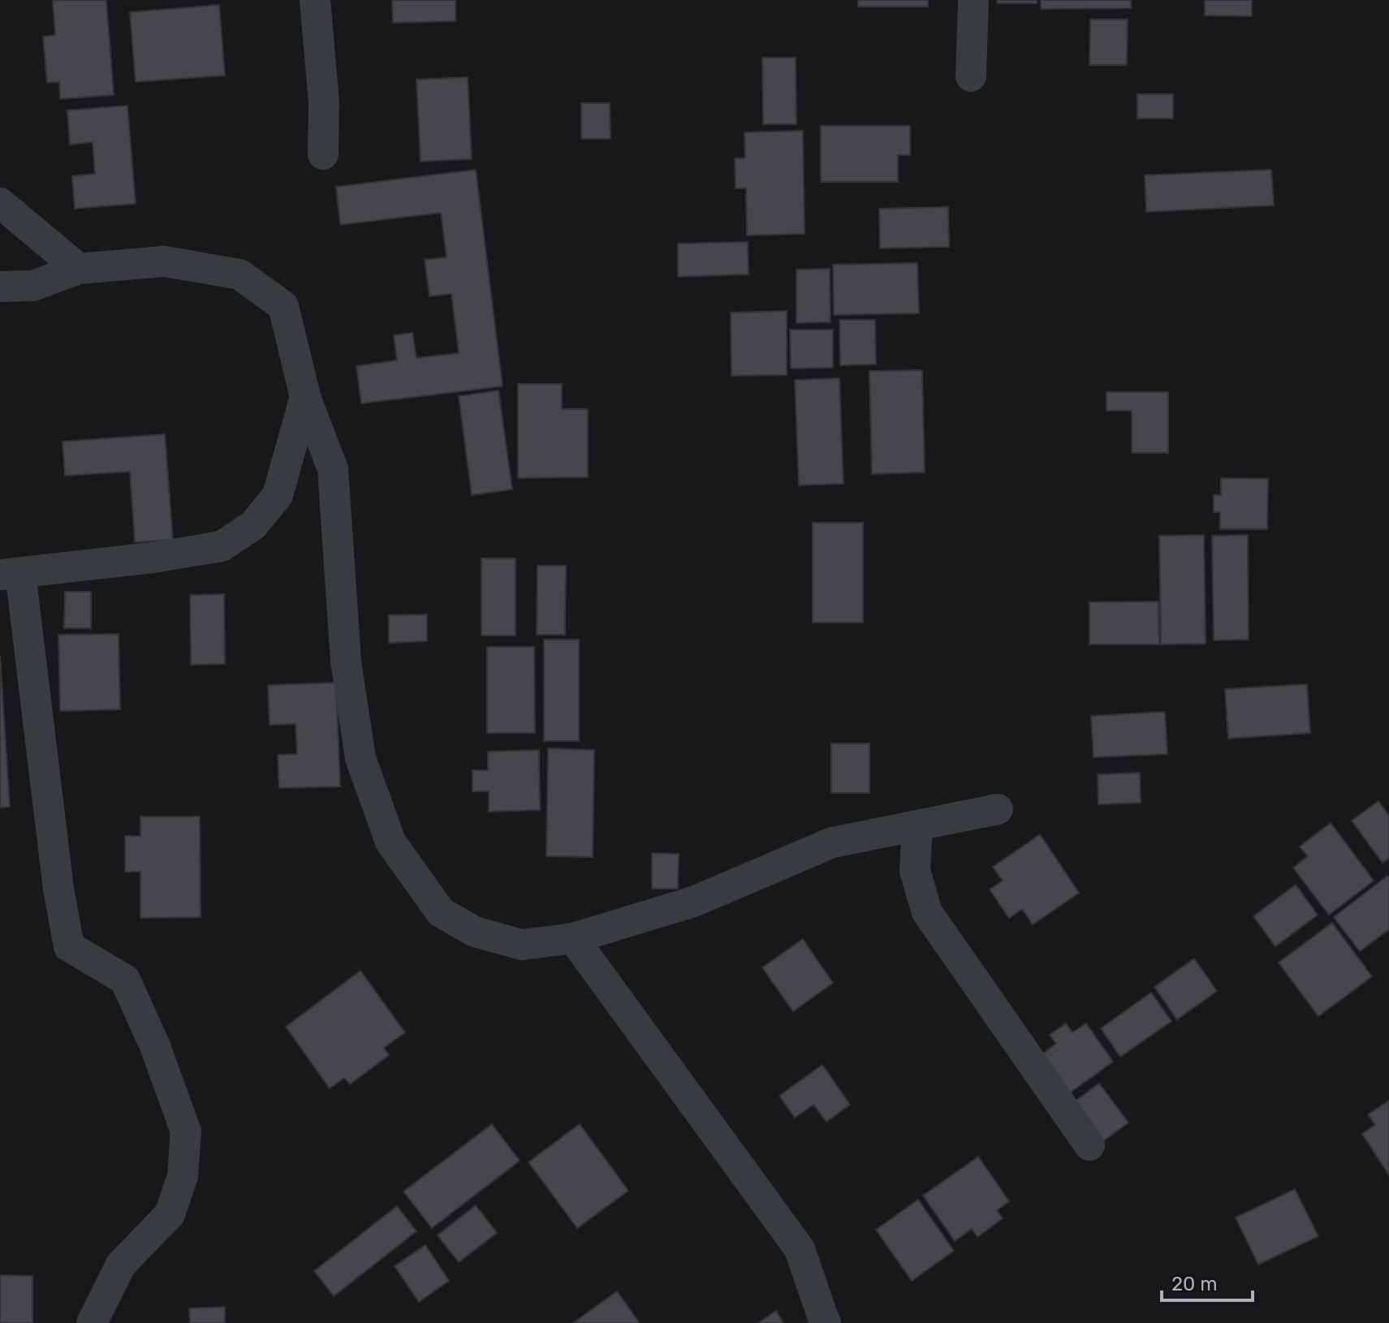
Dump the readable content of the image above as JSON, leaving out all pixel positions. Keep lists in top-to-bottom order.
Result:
{
  "scale_bar": "20 m"
}
